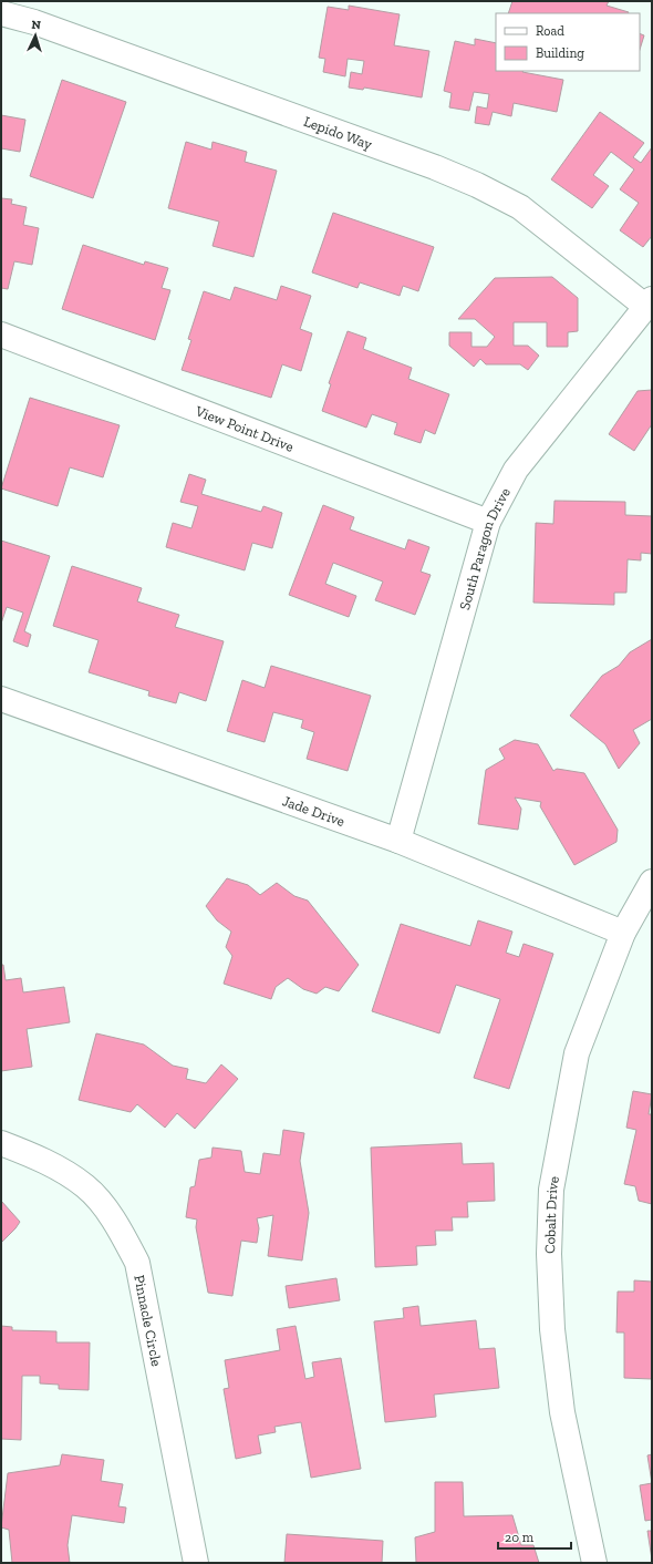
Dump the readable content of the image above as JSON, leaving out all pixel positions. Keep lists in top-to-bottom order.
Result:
{
  "streets": {
    "street": [
      "Lepido Way",
      "View Point Drive",
      "South Paragon Drive",
      "Jade Drive",
      "Cobalt Drive",
      "Pinnacle Circle"
    ]
  },
  "crossings": [
    ["Lepido Way", "South Paragon Drive"],
    ["View Point Drive", "South Paragon Drive"],
    ["South Paragon Drive", "Jade Drive"],
    ["Jade Drive", "Cobalt Drive"]
  ],
  "legend": ["Road", "Building"],
  "scale_bar": "20 m",
  "north": "top"
}
